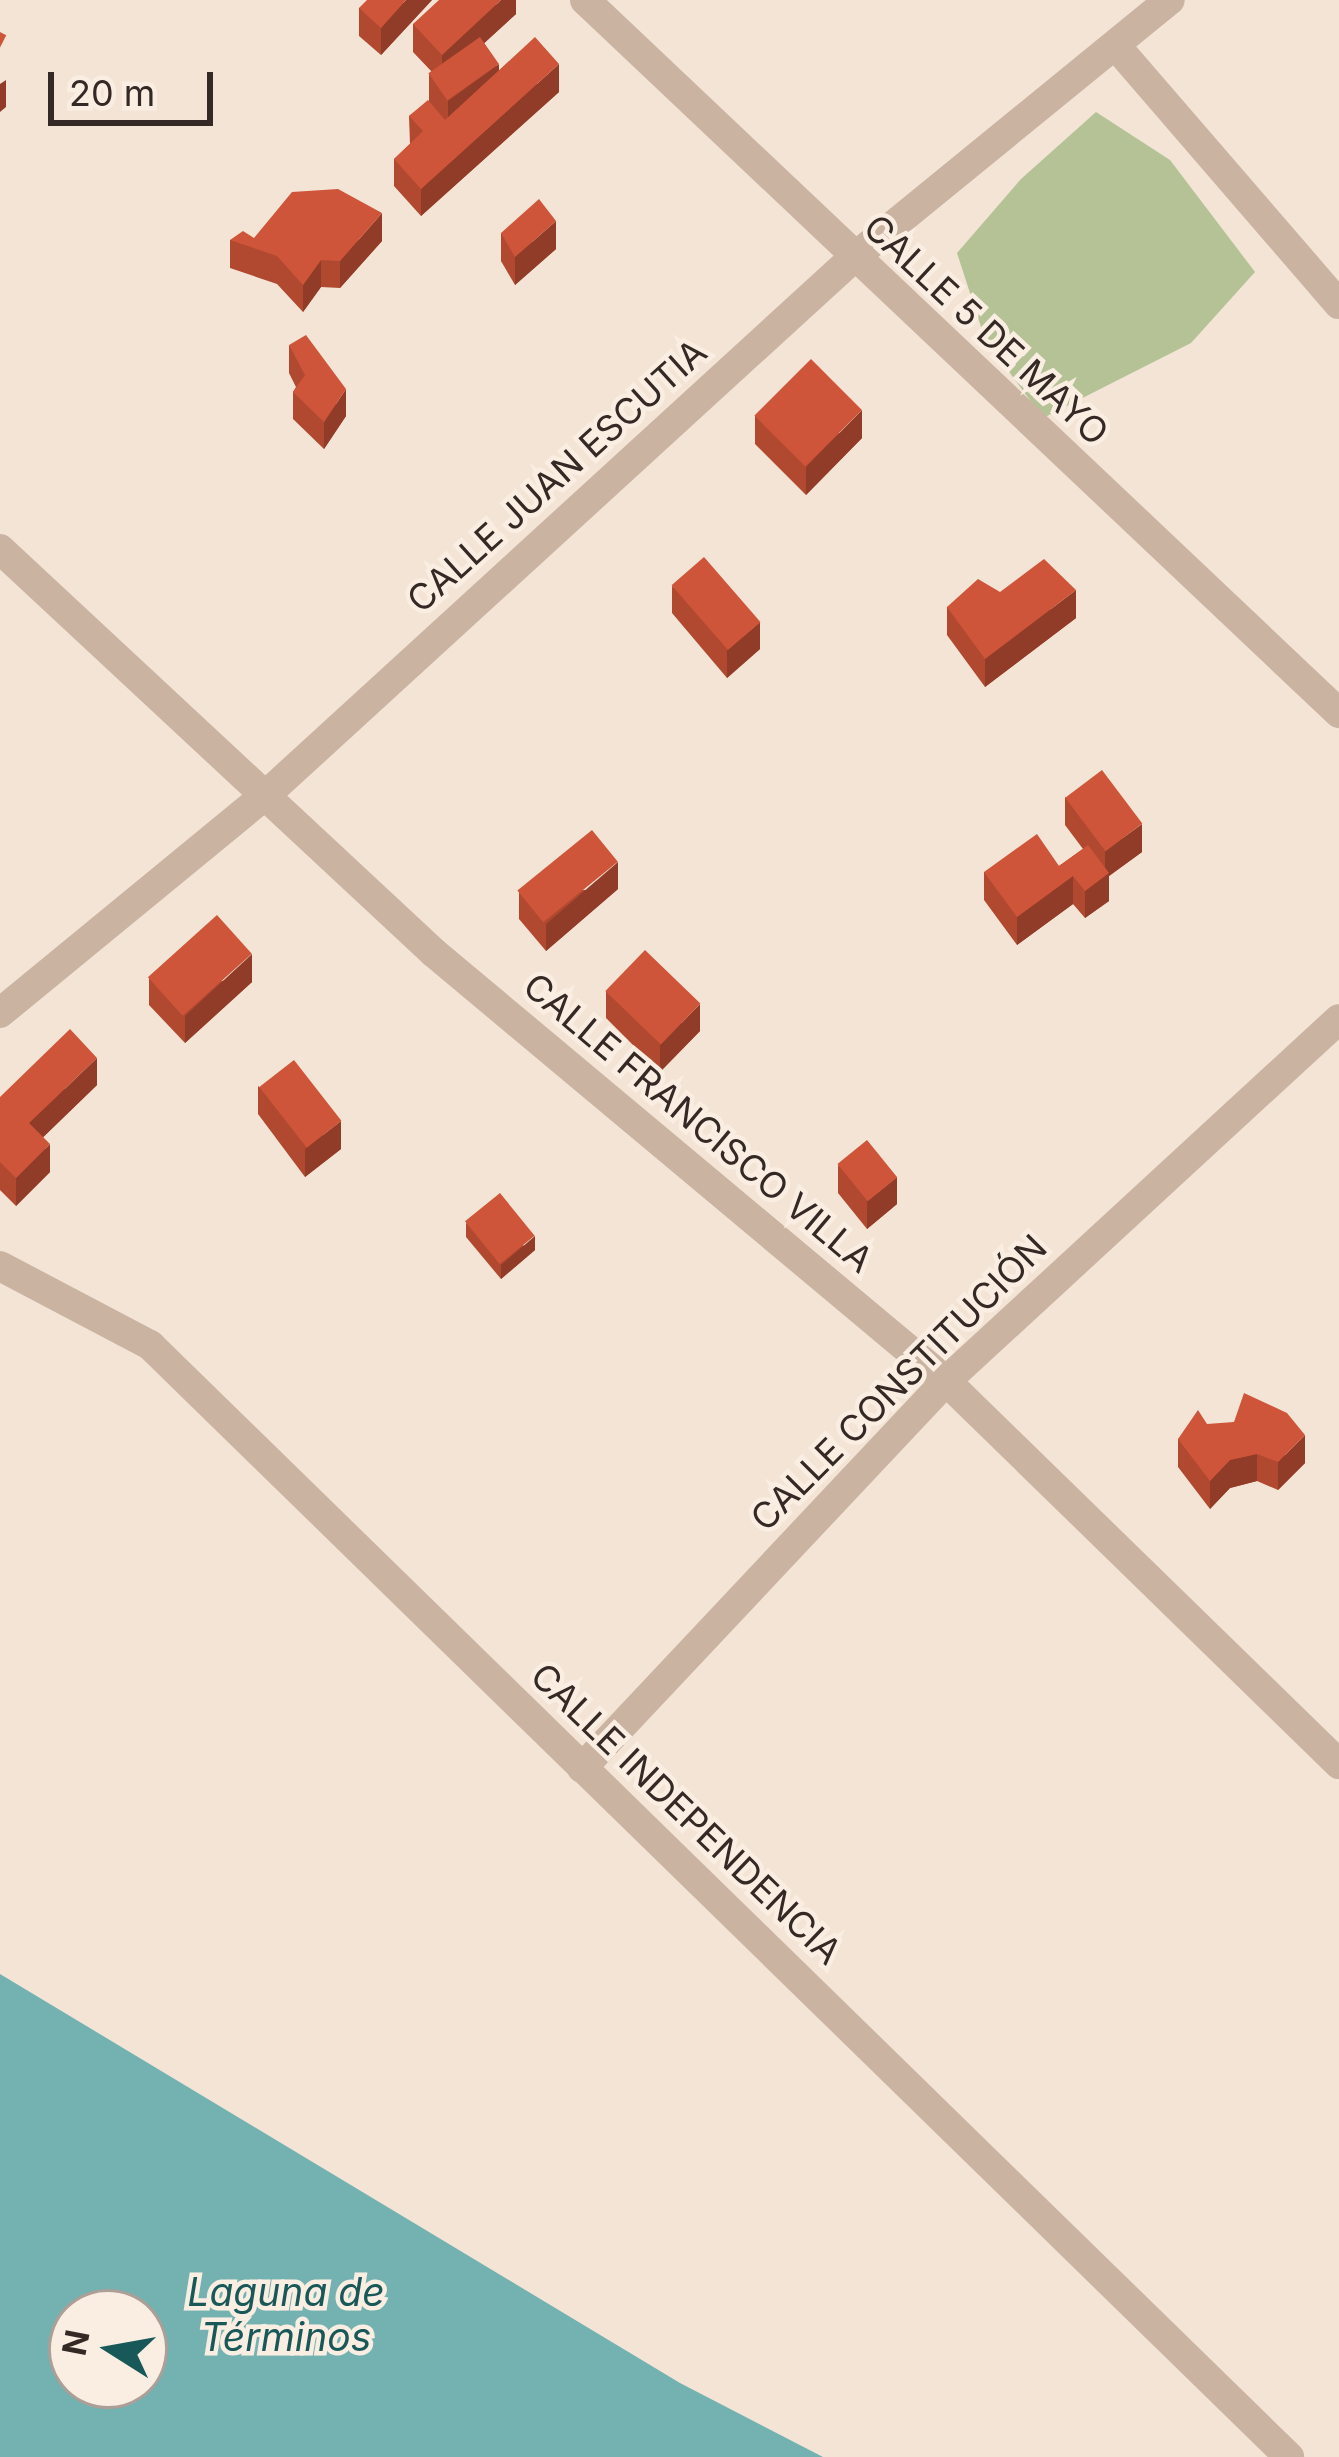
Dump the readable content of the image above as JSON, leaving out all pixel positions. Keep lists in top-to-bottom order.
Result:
{
  "streets": {
    "street": [
      "CALLE 5 DE MAYO",
      "CALLE JUAN ESCUTIA",
      "CALLE FRANCISCO VILLA",
      "CALLE CONSTITUCIÓN",
      "CALLE INDEPENDENCIA"
    ]
  },
  "crossings": [
    ["CALLE 5 DE MAYO", "CALLE JUAN ESCUTIA"],
    ["CALLE JUAN ESCUTIA", "CALLE FRANCISCO VILLA"],
    ["CALLE FRANCISCO VILLA", "CALLE CONSTITUCIÓN"],
    ["CALLE CONSTITUCIÓN", "CALLE INDEPENDENCIA"]
  ],
  "water": ["Laguna de Términos"],
  "scale_bar": "20 m",
  "north": "left"
}
